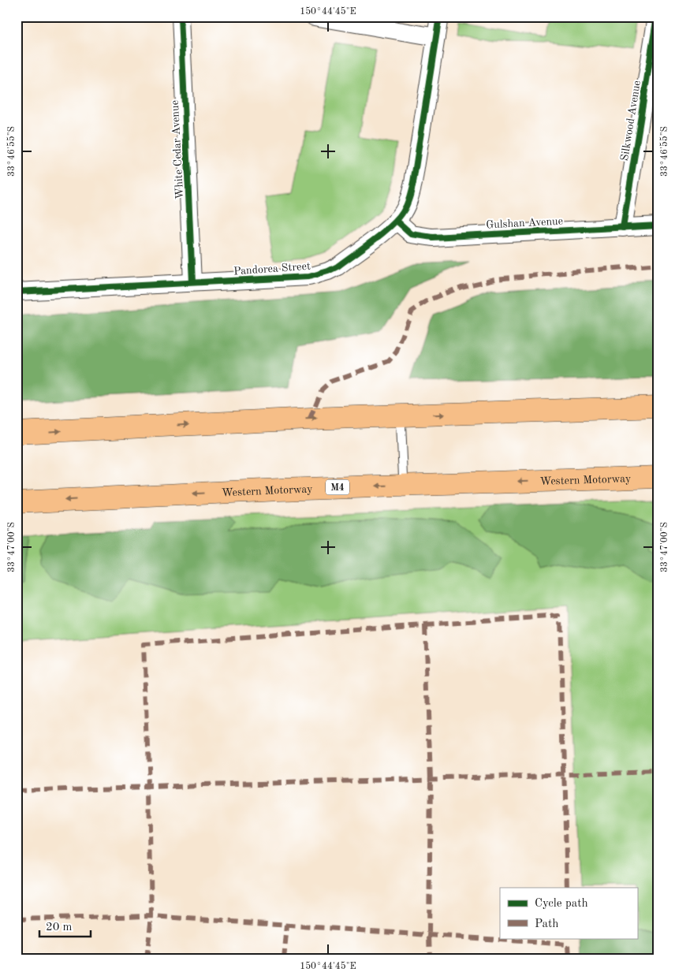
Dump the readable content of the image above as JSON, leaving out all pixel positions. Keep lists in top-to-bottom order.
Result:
{
  "streets": {
    "highway": ["Western Motorway", "M4"],
    "street": [
      "Silkwood Avenue",
      "White Cedar Avenue",
      "Gulshan Avenue",
      "Pandorea Street"
    ]
  },
  "crossings": [
    ["Silkwood Avenue", "Gulshan Avenue"],
    ["White Cedar Avenue", "Pandorea Street"],
    ["Gulshan Avenue", "Pandorea Street"]
  ],
  "legend": ["Cycle path", "Path"],
  "scale_bar": "20 m",
  "coordinates": ["150°44'45\"E", "33°46'55\"S", "33°47'00\"S"]
}
